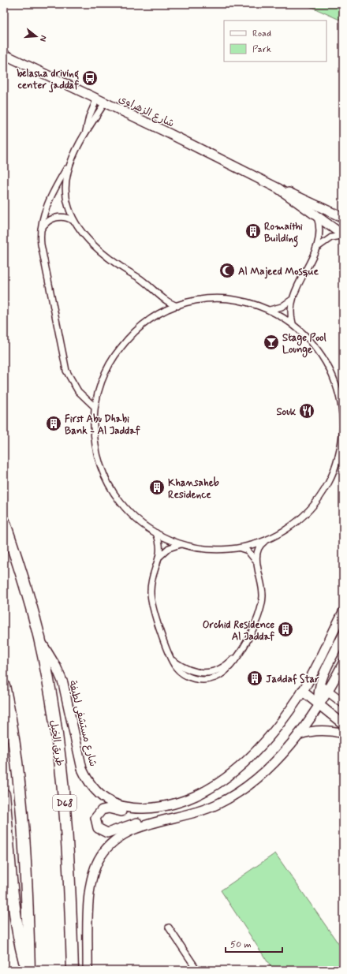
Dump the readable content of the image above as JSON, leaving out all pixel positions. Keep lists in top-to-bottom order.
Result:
{
  "streets": {
    "highway": ["طريق الخيل", "D68"],
    "main road": ["شارع الزهراوى", "شارع مستشفى لطيفة"]
  },
  "crossings": [
    ["شارع مستشفى لطيفة", "طريق الخيل"]
  ],
  "places": {
    "bus stop": ["belasha driving center jaddaf"],
    "building": [
      "Romaithi Building",
      "First Abu Dhabi Bank - Al Jaddaf",
      "Khansaheb Residence",
      "Orchid Residence Al Jaddaf",
      "Jaddaf Star"
    ],
    "mosque": ["Al Majeed Mosque"],
    "bar": ["Stage Pool Lounge"],
    "restaurant": ["Souk"]
  },
  "legend": ["Road", "Park"],
  "scale_bar": "50 m",
  "north": "right"
}
